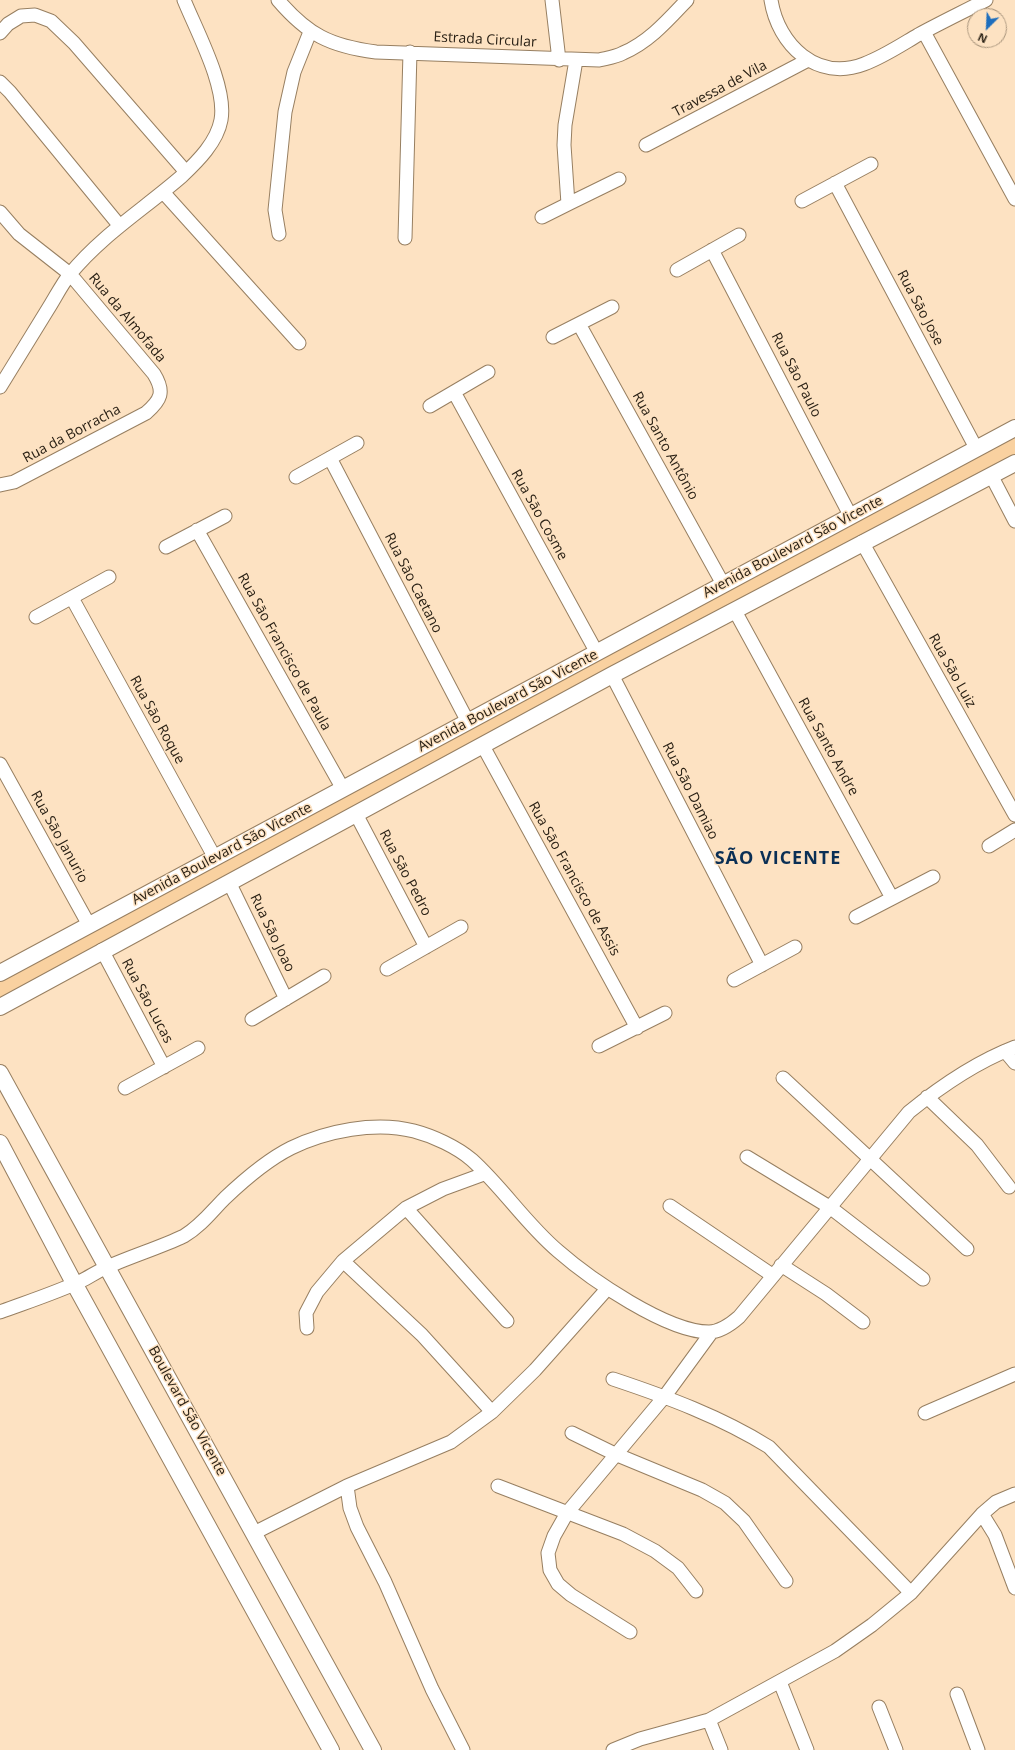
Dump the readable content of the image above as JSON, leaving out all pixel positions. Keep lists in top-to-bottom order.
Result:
{
  "streets": {
    "street": [
      "Estrada Circular",
      "Travessa de Vila",
      "Rua Sāo Jose",
      "Rua da Almofada",
      "Rua Sāo Paulo",
      "Rua da Borracha",
      "Rua Santo Antônio",
      "Rua Sāo Cosme",
      "Avenida Boulevard São Vicente",
      "Rua Sāo Caetano",
      "Rua Sāo Francisco de Paula",
      "Rua Sāo Luiz",
      "Rua Sāo Roque",
      "Rua Santo Andre",
      "Rua Sāo Damiao",
      "Rua Sāo Janurio",
      "Rua Sāo Pedro",
      "Rua Sāo Francisco de Assis",
      "Rua Sāo Joao",
      "Rua Sāo Lucas",
      "Boulevard São Vicente"
    ]
  },
  "crossings": [
    ["Rua Sāo Jose", "Avenida Boulevard São Vicente"],
    ["Rua da Almofada", "Rua da Borracha"],
    ["Rua Sāo Paulo", "Avenida Boulevard São Vicente"],
    ["Rua Santo Antônio", "Avenida Boulevard São Vicente"],
    ["Rua Sāo Cosme", "Avenida Boulevard São Vicente"],
    ["Avenida Boulevard São Vicente", "Rua Sāo Caetano"],
    ["Avenida Boulevard São Vicente", "Rua Sāo Francisco de Paula"],
    ["Avenida Boulevard São Vicente", "Rua Sāo Luiz"],
    ["Avenida Boulevard São Vicente", "Rua Sāo Roque"],
    ["Avenida Boulevard São Vicente", "Rua Santo Andre"],
    ["Avenida Boulevard São Vicente", "Rua Sāo Damiao"],
    ["Avenida Boulevard São Vicente", "Rua Sāo Janurio"],
    ["Avenida Boulevard São Vicente", "Rua Sāo Pedro"],
    ["Avenida Boulevard São Vicente", "Rua Sāo Francisco de Assis"],
    ["Avenida Boulevard São Vicente", "Rua Sāo Joao"],
    ["Avenida Boulevard São Vicente", "Rua Sāo Lucas"]
  ],
  "districts": ["SÃO VICENTE"],
  "north": "bottom left"
}
